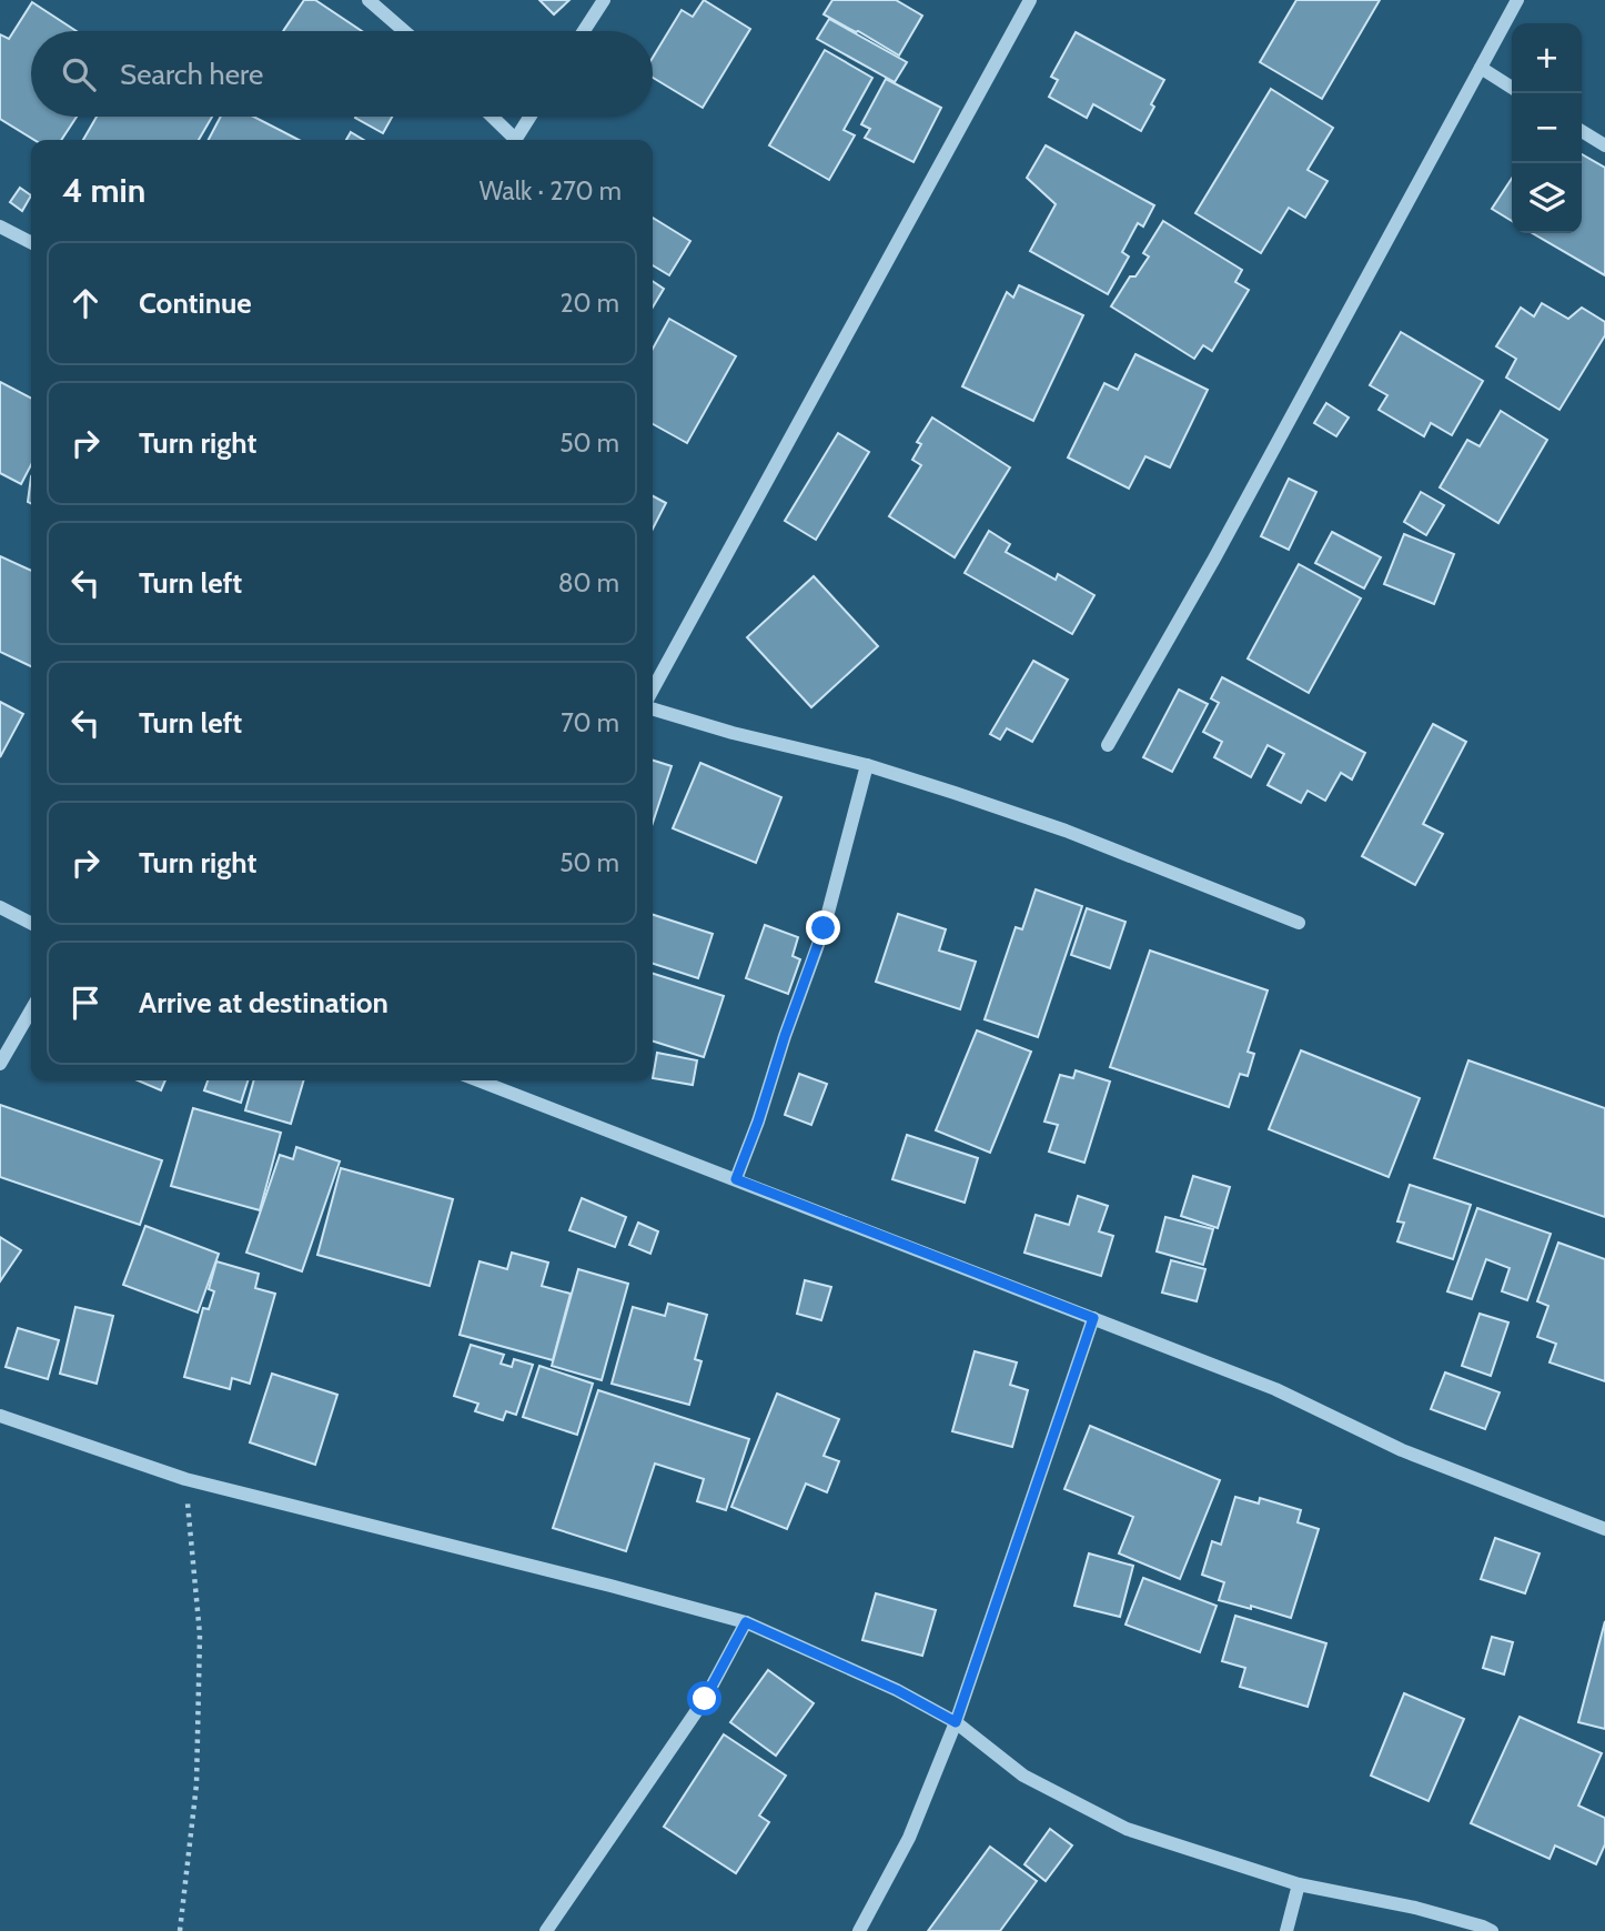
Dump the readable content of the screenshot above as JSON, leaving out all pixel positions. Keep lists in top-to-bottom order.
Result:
{
  "page": {
    "map_buttons": ["+", "−"],
    "search": "Search here",
    "heading": ["4 min", "Walk · 270 m"],
    "list": [
      ["Continue", "20 m"],
      ["Turn right", "50 m"],
      ["Turn left", "80 m"],
      ["Turn left", "70 m"],
      ["Turn right", "50 m"],
      "Arrive at destination"
    ]
  }
}
